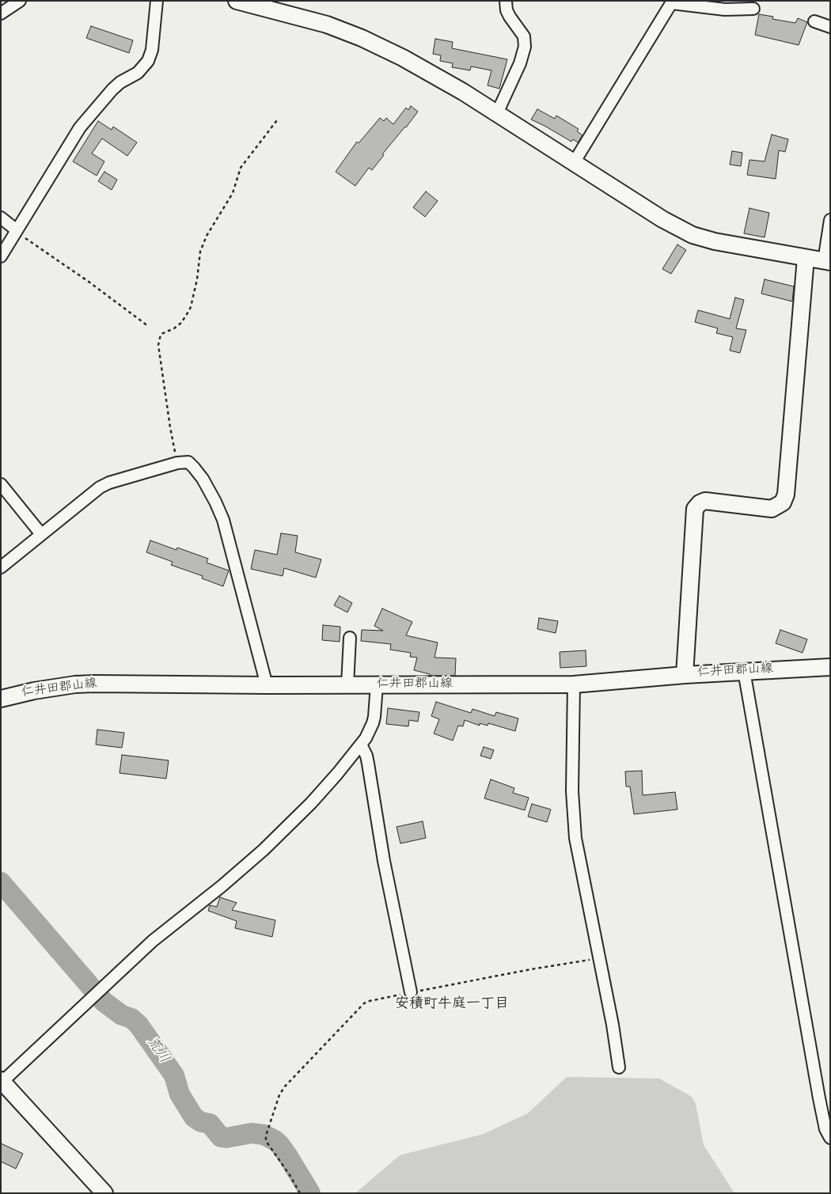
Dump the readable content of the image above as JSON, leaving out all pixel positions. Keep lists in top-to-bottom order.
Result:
{
  "streets": {
    "street": ["仁井田郡山線"]
  },
  "districts": ["安積町牛庭一丁目"],
  "water": ["荒川"]
}
